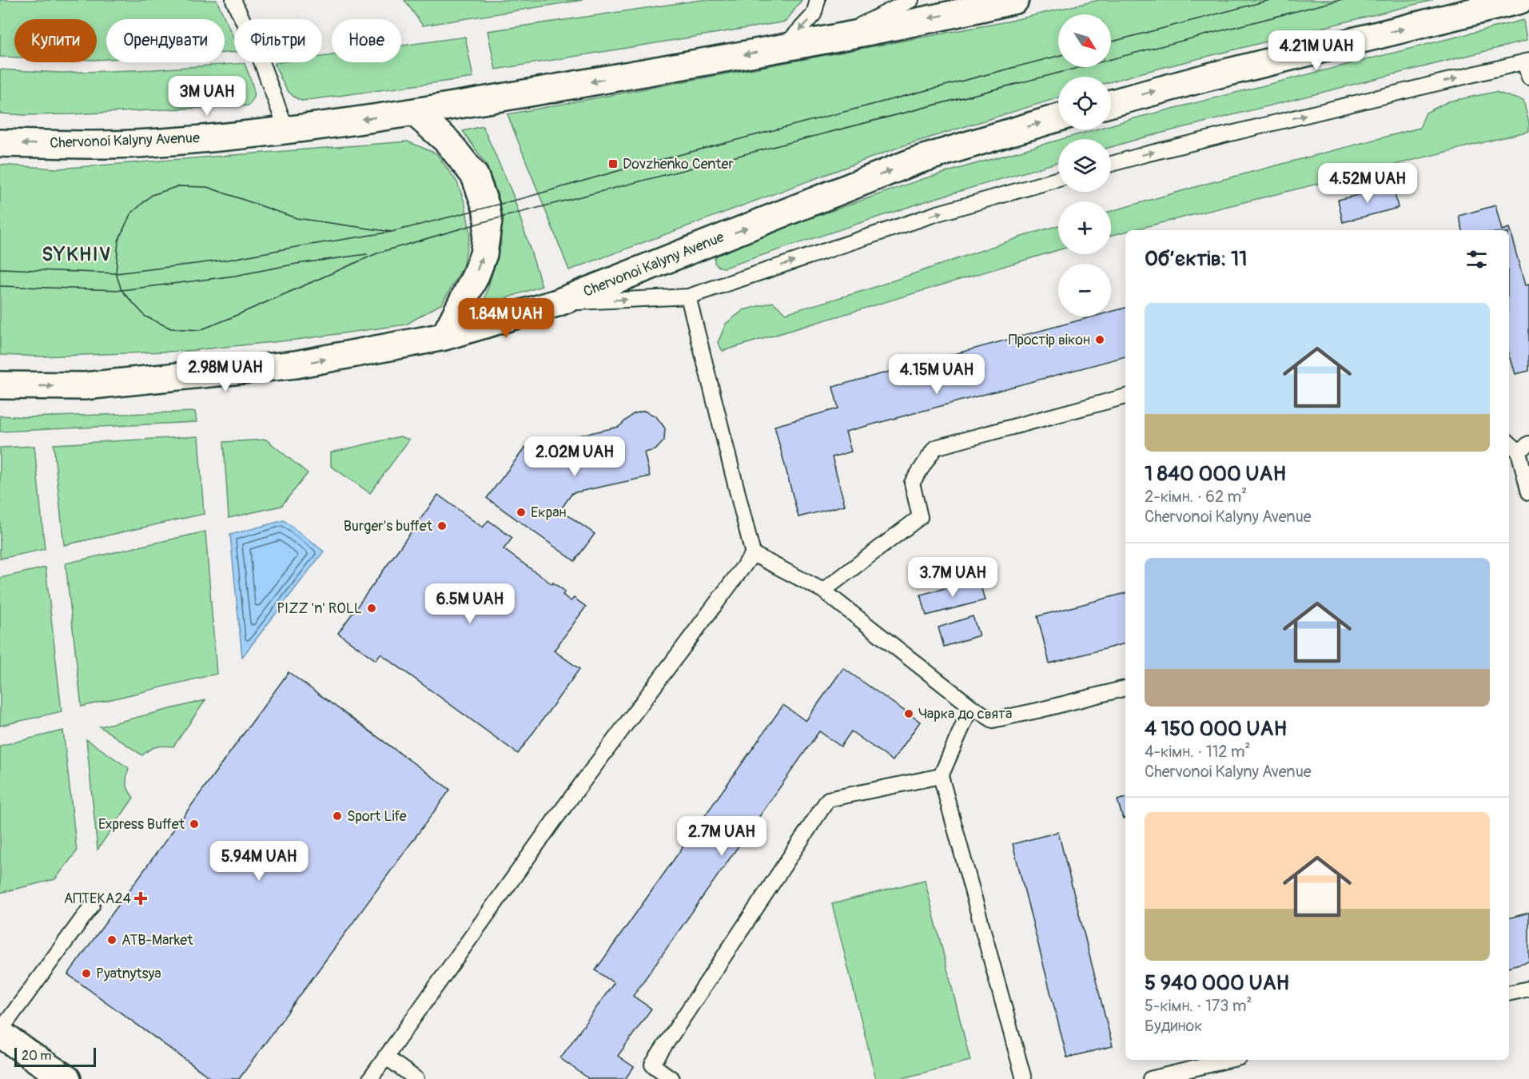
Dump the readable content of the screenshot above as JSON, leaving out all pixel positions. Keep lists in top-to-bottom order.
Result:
{
  "streets": {
    "main road": ["Chervonoi Kalyny Avenue"]
  },
  "districts": ["SYKHIV"],
  "places": {
    "transit": ["Dovzhenko Center"],
    "other": [
      "Простір вікон",
      "Екран",
      "Burger's buffet",
      "PIZZ 'n' ROLL",
      "Чарка до свята",
      "Sport Life",
      "Express Buffet",
      "ATB-Market",
      "Pyatnytsya"
    ],
    "health": ["АПТЕКА24"]
  },
  "scale_bar": "20 m",
  "north": "bottom right",
  "page": {
    "map_buttons": ["+", "−"],
    "chip": [
      "Купити",
      "Орендувати",
      "Фільтри",
      "Нове"
    ],
    "price": [
      "4.21M UAH",
      "3M UAH",
      "4.52M UAH",
      "1.84M UAH",
      "2.98M UAH",
      "4.15M UAH",
      "2.02M UAH",
      "3.7M UAH",
      "6.5M UAH",
      "2.7M UAH",
      "5.94M UAH"
    ],
    "heading": "Об’єктів: 11",
    "list": [
      {
        "name": "1 840 000 UAH",
        "note": "2-кімн. · 62 m² · Chervonoi Kalyny Avenue"
      },
      {
        "name": "4 150 000 UAH",
        "note": "4-кімн. · 112 m² · Chervonoi Kalyny Avenue"
      },
      {
        "name": "5 940 000 UAH",
        "note": "5-кімн. · 173 m² · Будинок"
      }
    ],
    "scale": "20 m"
  }
}
